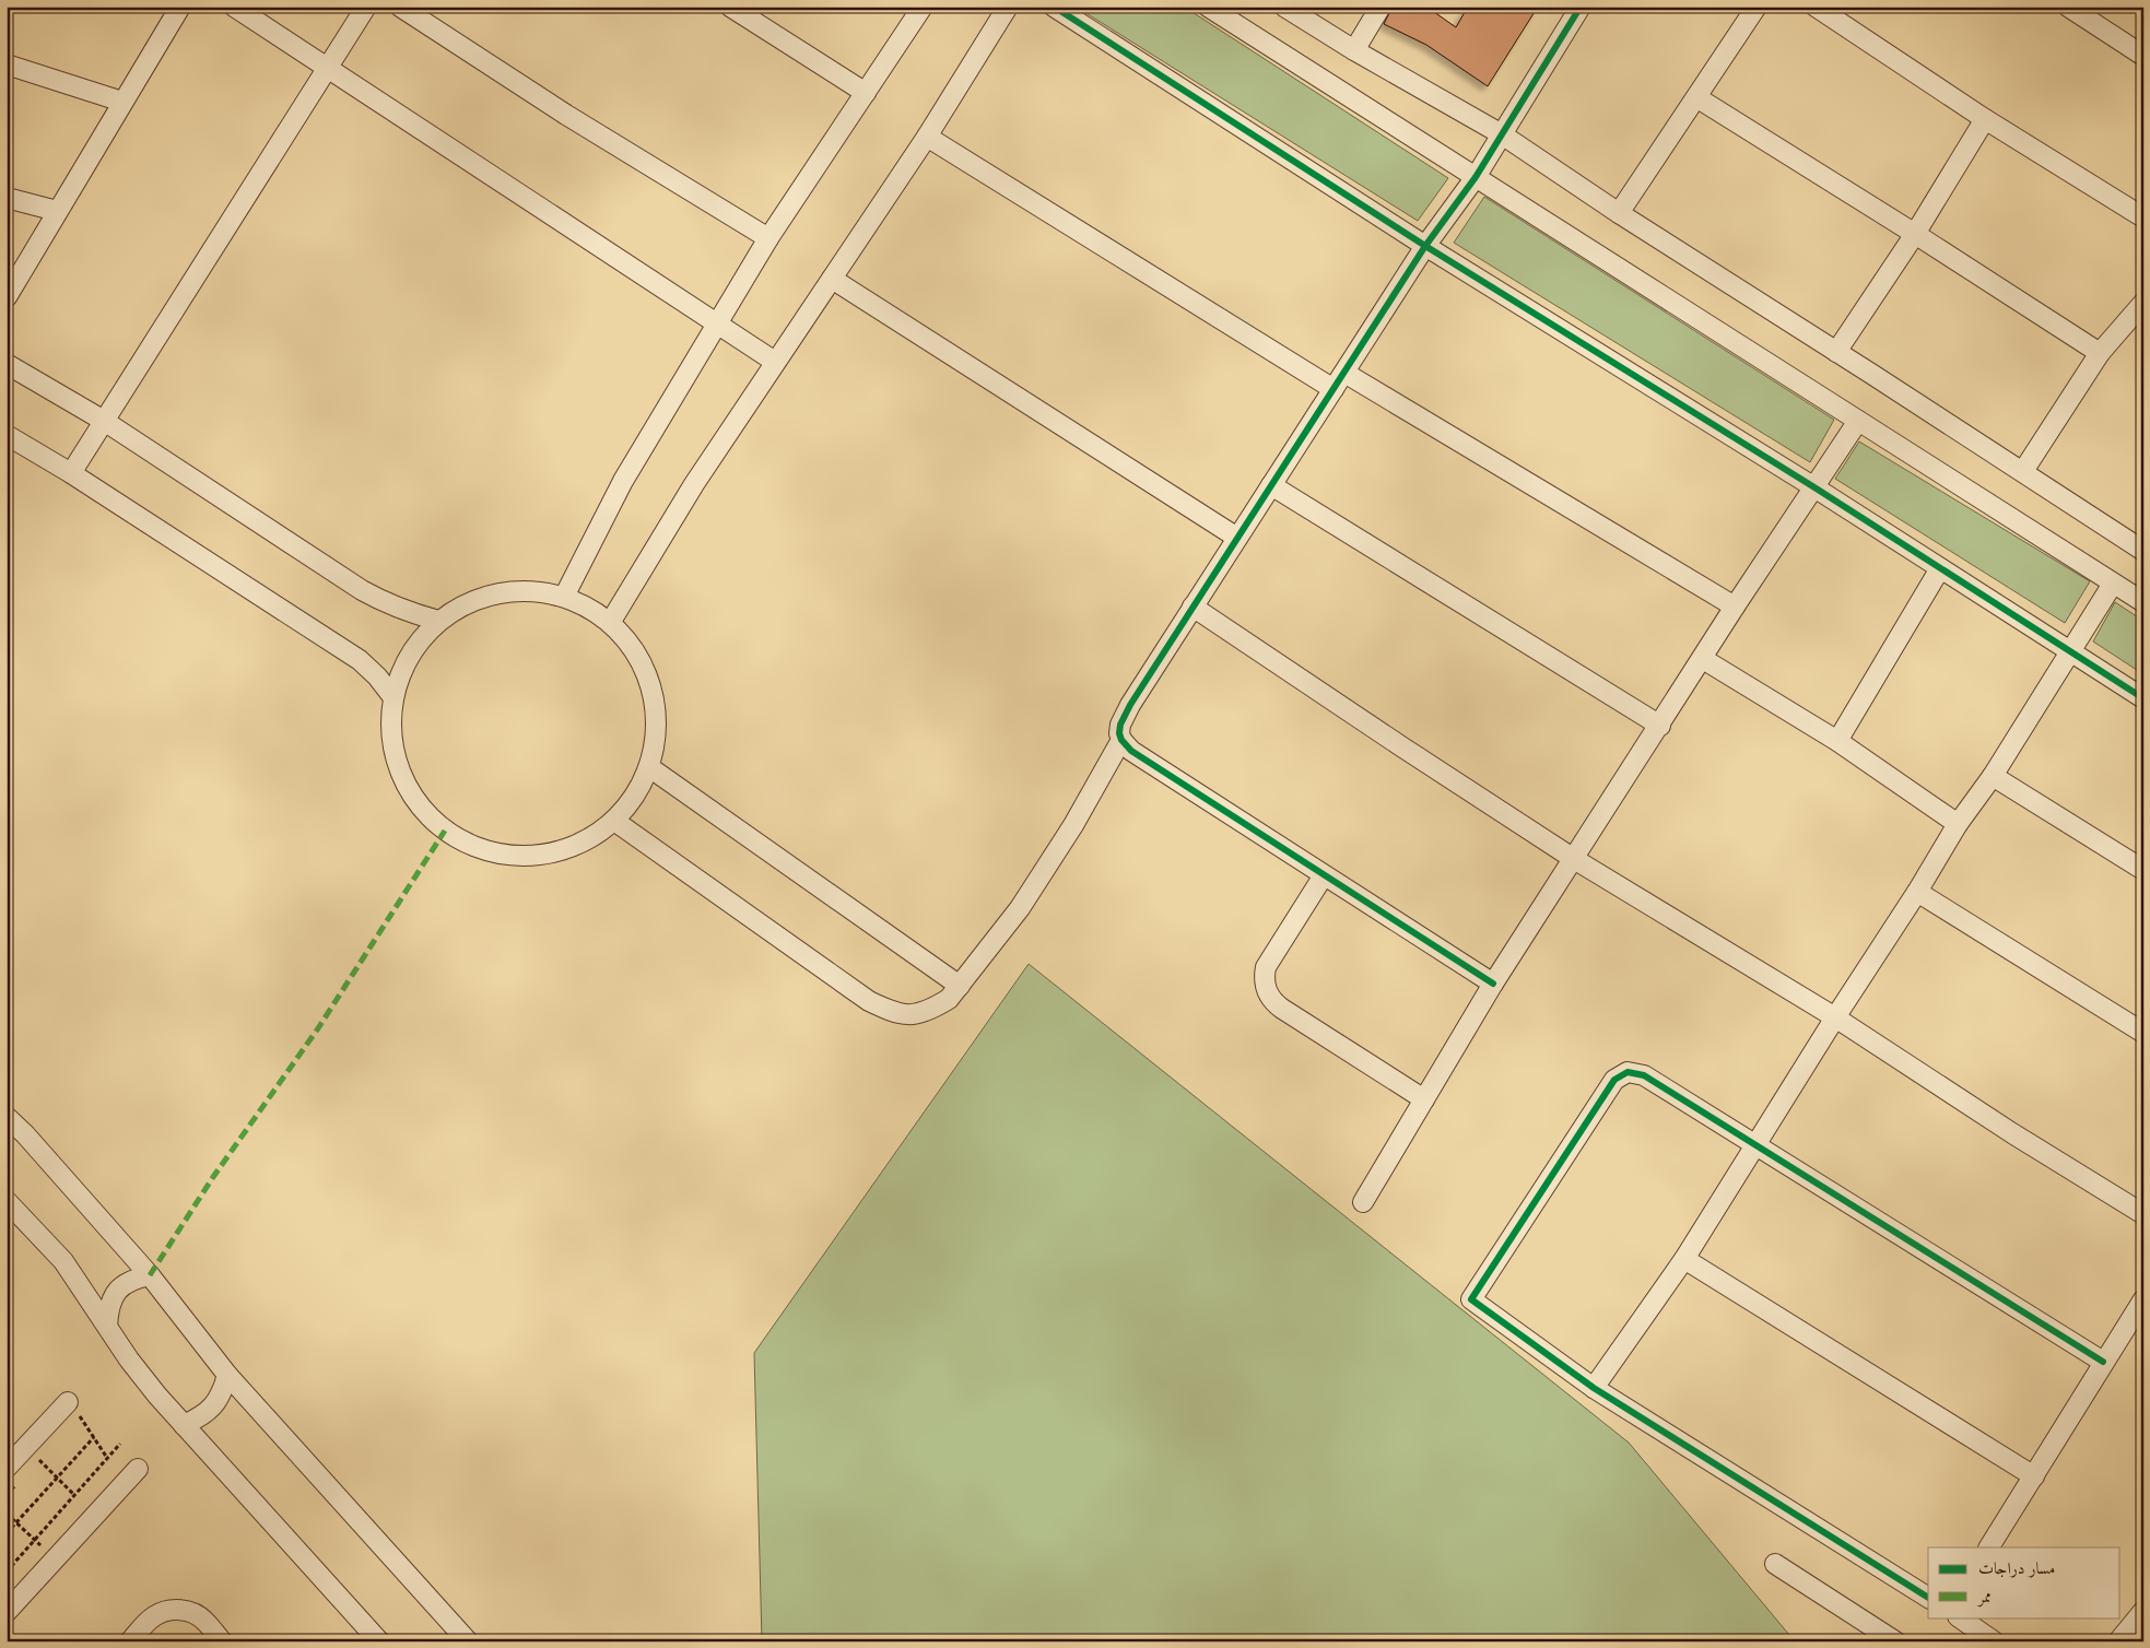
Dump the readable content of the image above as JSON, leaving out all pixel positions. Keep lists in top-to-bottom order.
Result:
{
  "legend": ["مسار دراجات", "ممر"]
}
